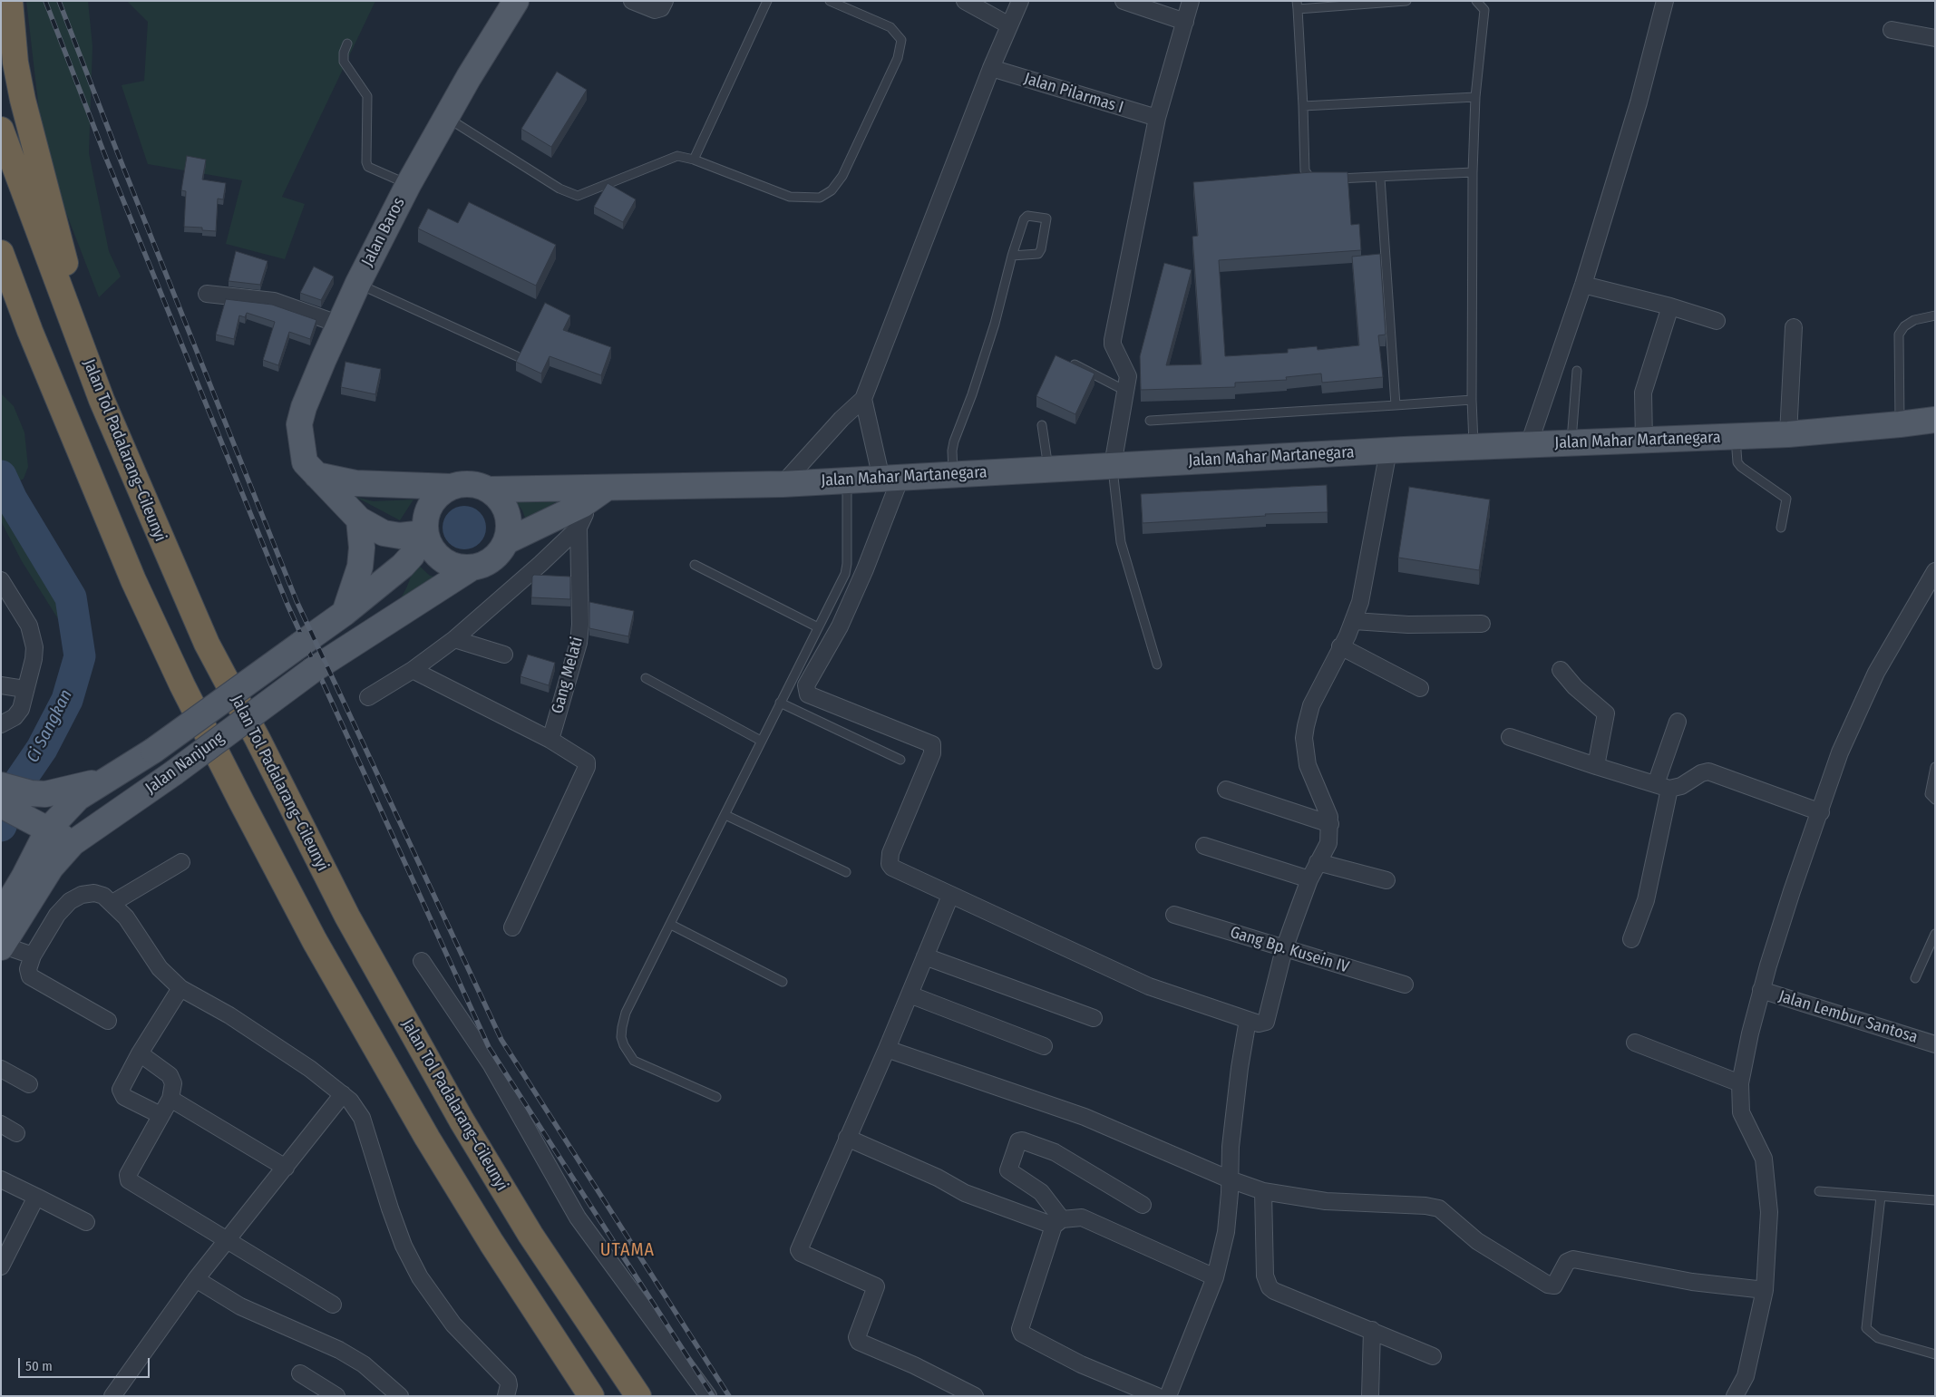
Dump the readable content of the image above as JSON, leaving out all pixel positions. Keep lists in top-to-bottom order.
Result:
{
  "streets": {
    "highway": ["Jalan Tol Padalarang–Cileunyi"],
    "main road": ["Jalan Baros", "Jalan Mahar Martanegara", "Jalan Nanjung"],
    "street": [
      "Jalan Pilarmas I",
      "Gang Melati",
      "Gang Bp. Kusein IV",
      "Jalan Lembur Santosa"
    ]
  },
  "crossings": [
    ["Jalan Baros", "Jalan Mahar Martanegara"],
    ["Jalan Baros", "Jalan Nanjung"],
    ["Jalan Mahar Martanegara", "Jalan Nanjung"]
  ],
  "districts": ["UTAMA"],
  "water": ["Ci Sangkan"],
  "scale_bar": "50 m"
}
